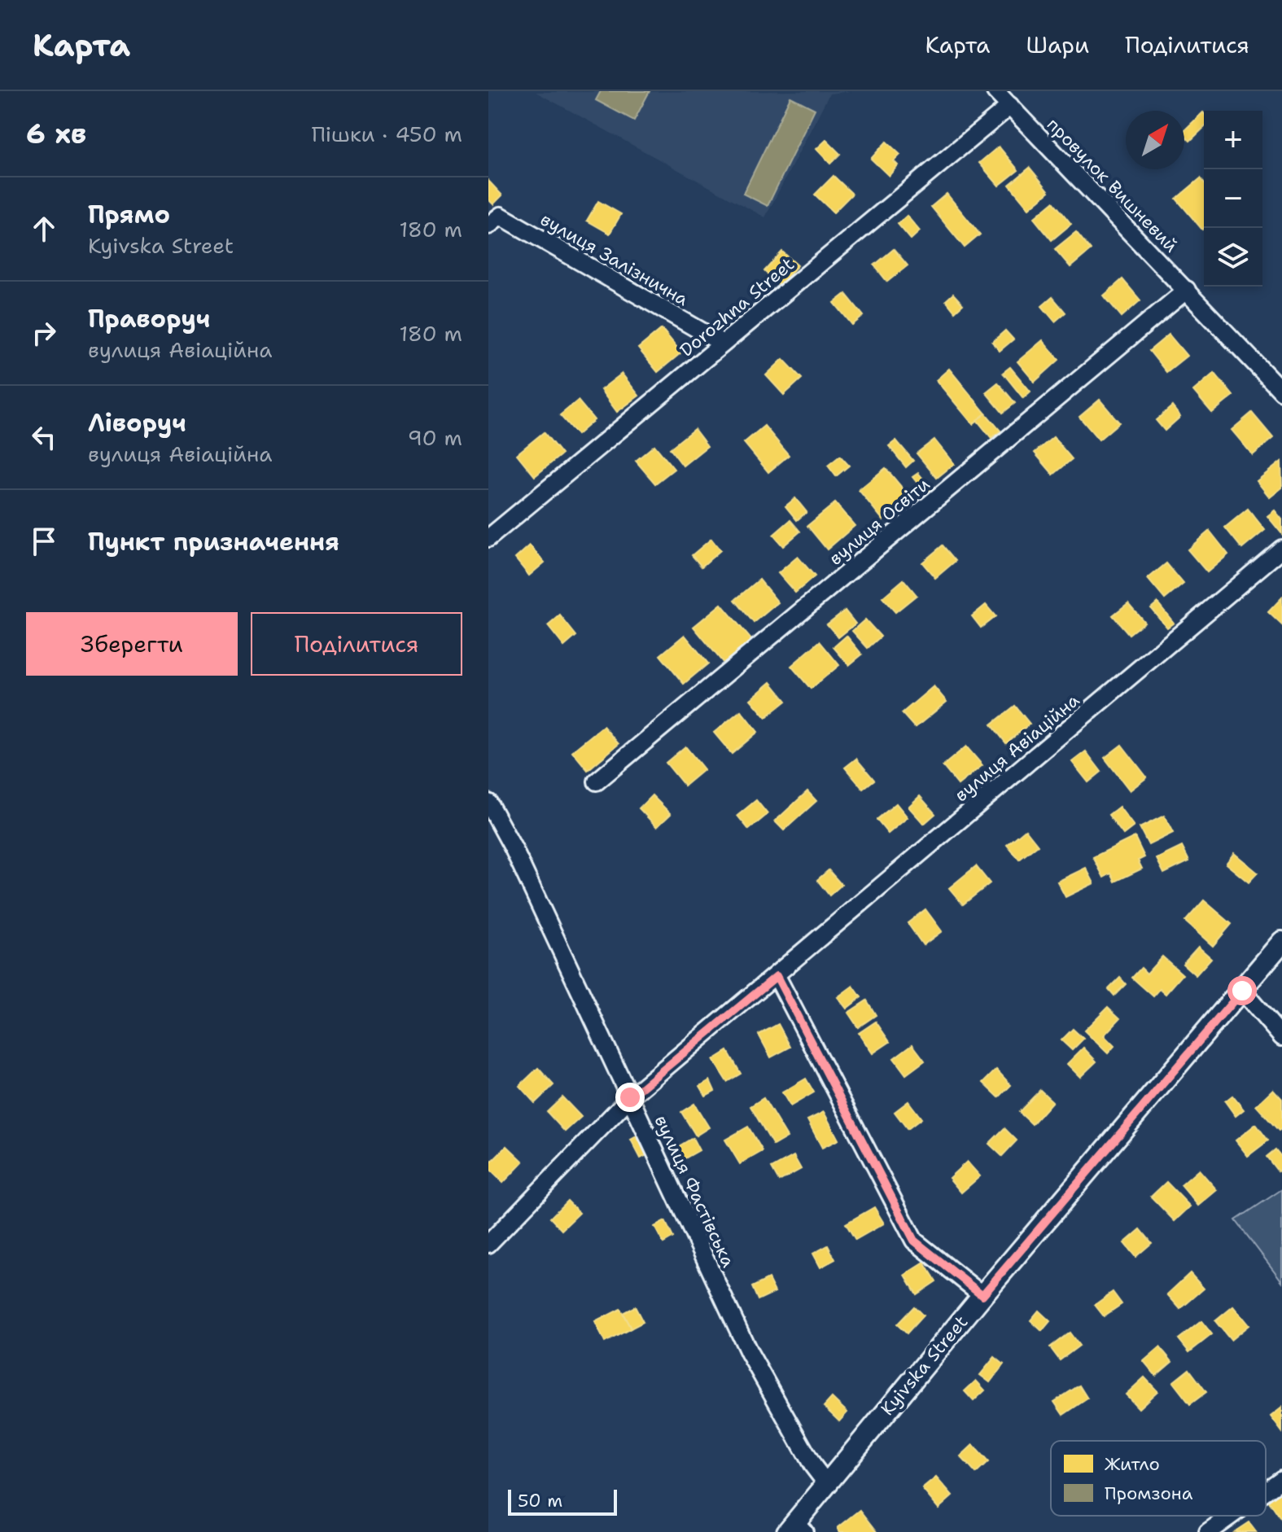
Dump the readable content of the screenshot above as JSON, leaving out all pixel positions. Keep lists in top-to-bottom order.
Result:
{
  "streets": {
    "street": [
      "провулок Вишневий",
      "вулиця Залізнична",
      "Dorozhna Street",
      "вулиця Освіти",
      "вулиця Авіаційна",
      "вулиця Фастівська",
      "Kyivska Street"
    ]
  },
  "crossings": [
    ["провулок Вишневий", "Dorozhna Street"],
    ["провулок Вишневий", "вулиця Освіти"],
    ["вулиця Залізнична", "Dorozhna Street"],
    ["вулиця Авіаційна", "вулиця Фастівська"],
    ["вулиця Фастівська", "Kyivska Street"]
  ],
  "legend": ["Житло", "Промзона"],
  "scale_bar": "50 m",
  "north": "top right",
  "page": {
    "header": "Карта",
    "nav": ["Карта", "Шари", "Поділитися"],
    "heading": ["6 хв", "Пішки · 450 m"],
    "map_buttons": ["+", "−"],
    "list": [
      ["Прямо", "Kyivska Street", "180 m"],
      ["Праворуч", "вулиця Авіаційна", "180 m"],
      ["Ліворуч", "вулиця Авіаційна", "90 m"],
      "Пункт призначення"
    ],
    "buttons": ["Зберегти", "Поділитися"],
    "scale": "50 m"
  }
}
